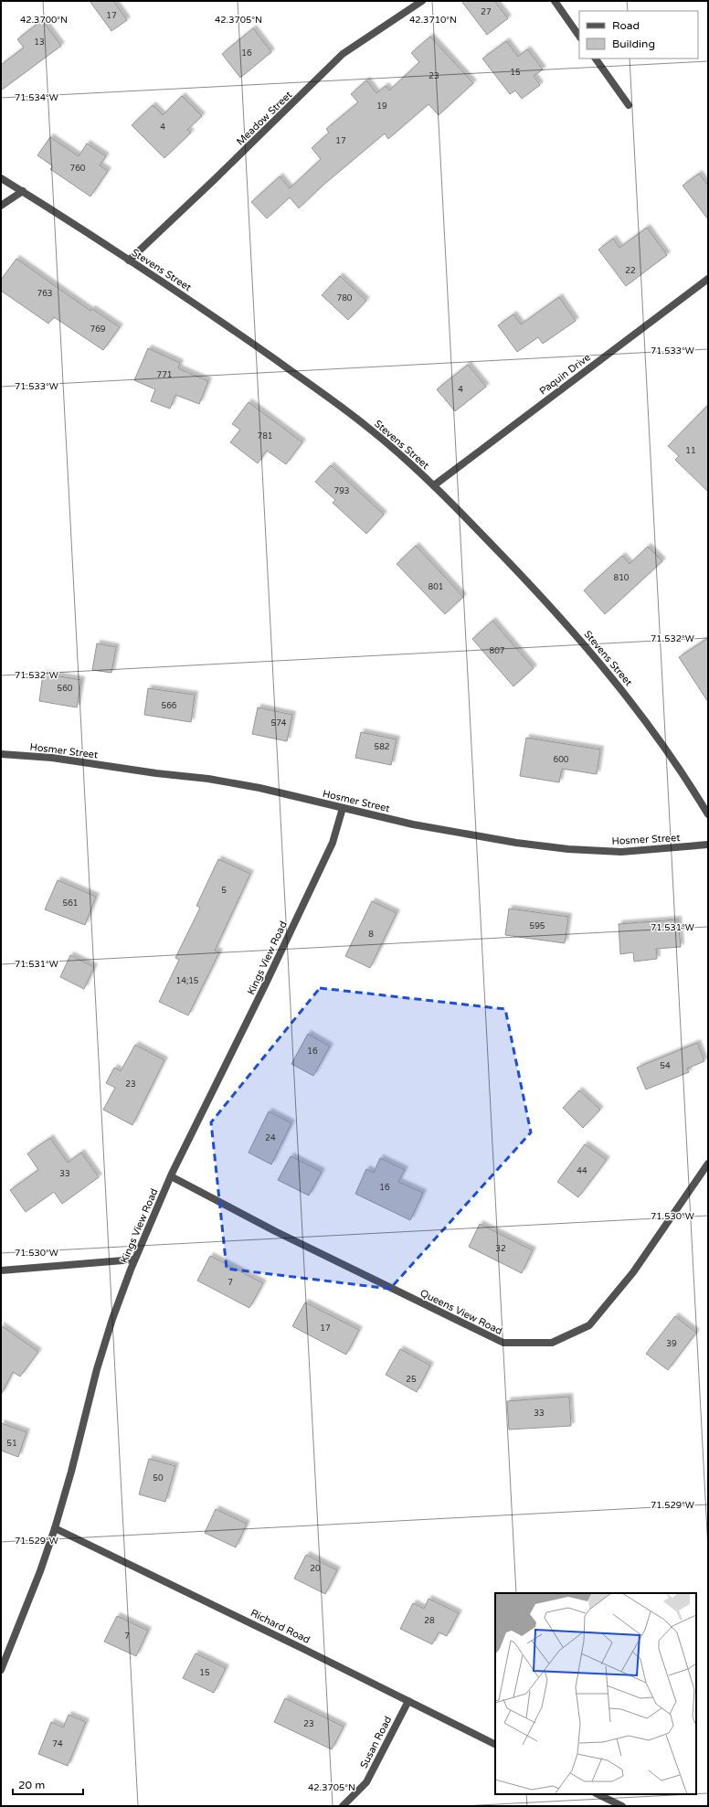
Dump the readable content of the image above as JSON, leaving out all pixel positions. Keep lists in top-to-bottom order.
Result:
{
  "streets": {
    "street": [
      "Meadow Street",
      "Stevens Street",
      "Paquin Drive",
      "Hosmer Street",
      "Kings View Road",
      "Queens View Road",
      "Richard Road",
      "Susan Road"
    ]
  },
  "crossings": [
    ["Meadow Street", "Stevens Street"],
    ["Stevens Street", "Paquin Drive"],
    ["Hosmer Street", "Kings View Road"],
    ["Kings View Road", "Queens View Road"],
    ["Kings View Road", "Richard Road"],
    ["Richard Road", "Susan Road"]
  ],
  "house_numbers": [
    "27",
    "17",
    "13",
    "16",
    "15",
    "23",
    "19",
    "4",
    "17",
    "760",
    "22",
    "763",
    "780",
    "769",
    "771",
    "4",
    "781",
    "11",
    "793",
    "810",
    "801",
    "807",
    "560",
    "566",
    "574",
    "582",
    "600",
    "5",
    "561",
    "595",
    "8",
    "14;15",
    "16",
    "54",
    "23",
    "24",
    "44",
    "33",
    "16",
    "32",
    "7",
    "17",
    "39",
    "25",
    "33",
    "51",
    "50",
    "20",
    "28",
    "7",
    "15",
    "23",
    "74"
  ],
  "legend": ["Road", "Building"],
  "scale_bar": "20 m",
  "coordinates": [
    "42.3700°N",
    "42.3705°N",
    "42.3710°N",
    "71.534°W",
    "71.533°W",
    "71.532°W",
    "71.531°W",
    "71.530°W",
    "71.529°W"
  ]
}
